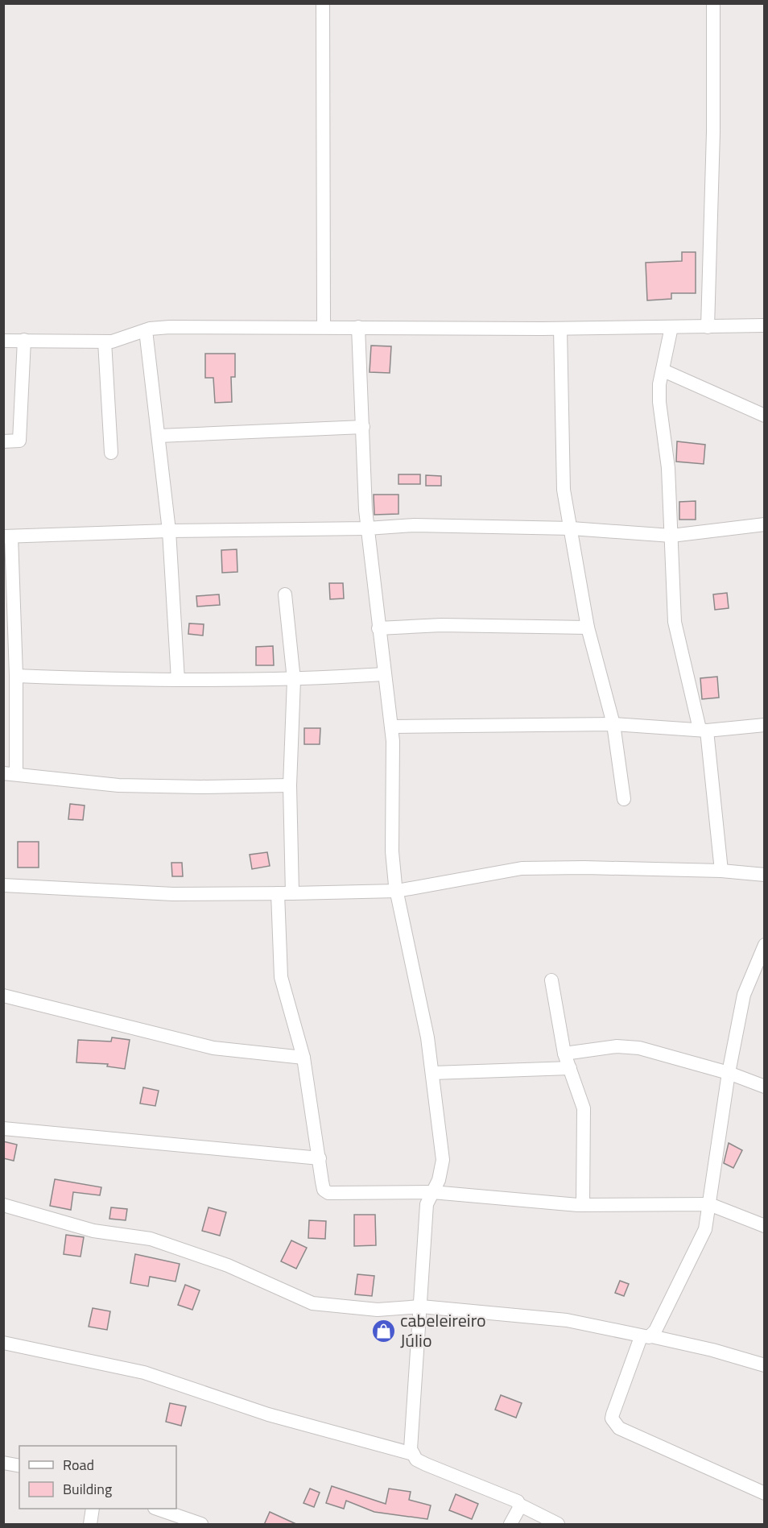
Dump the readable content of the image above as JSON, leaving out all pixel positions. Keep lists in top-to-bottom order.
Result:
{
  "places": {
    "shop": ["cabeleireiro Júlio"]
  },
  "legend": ["Road", "Building"]
}
